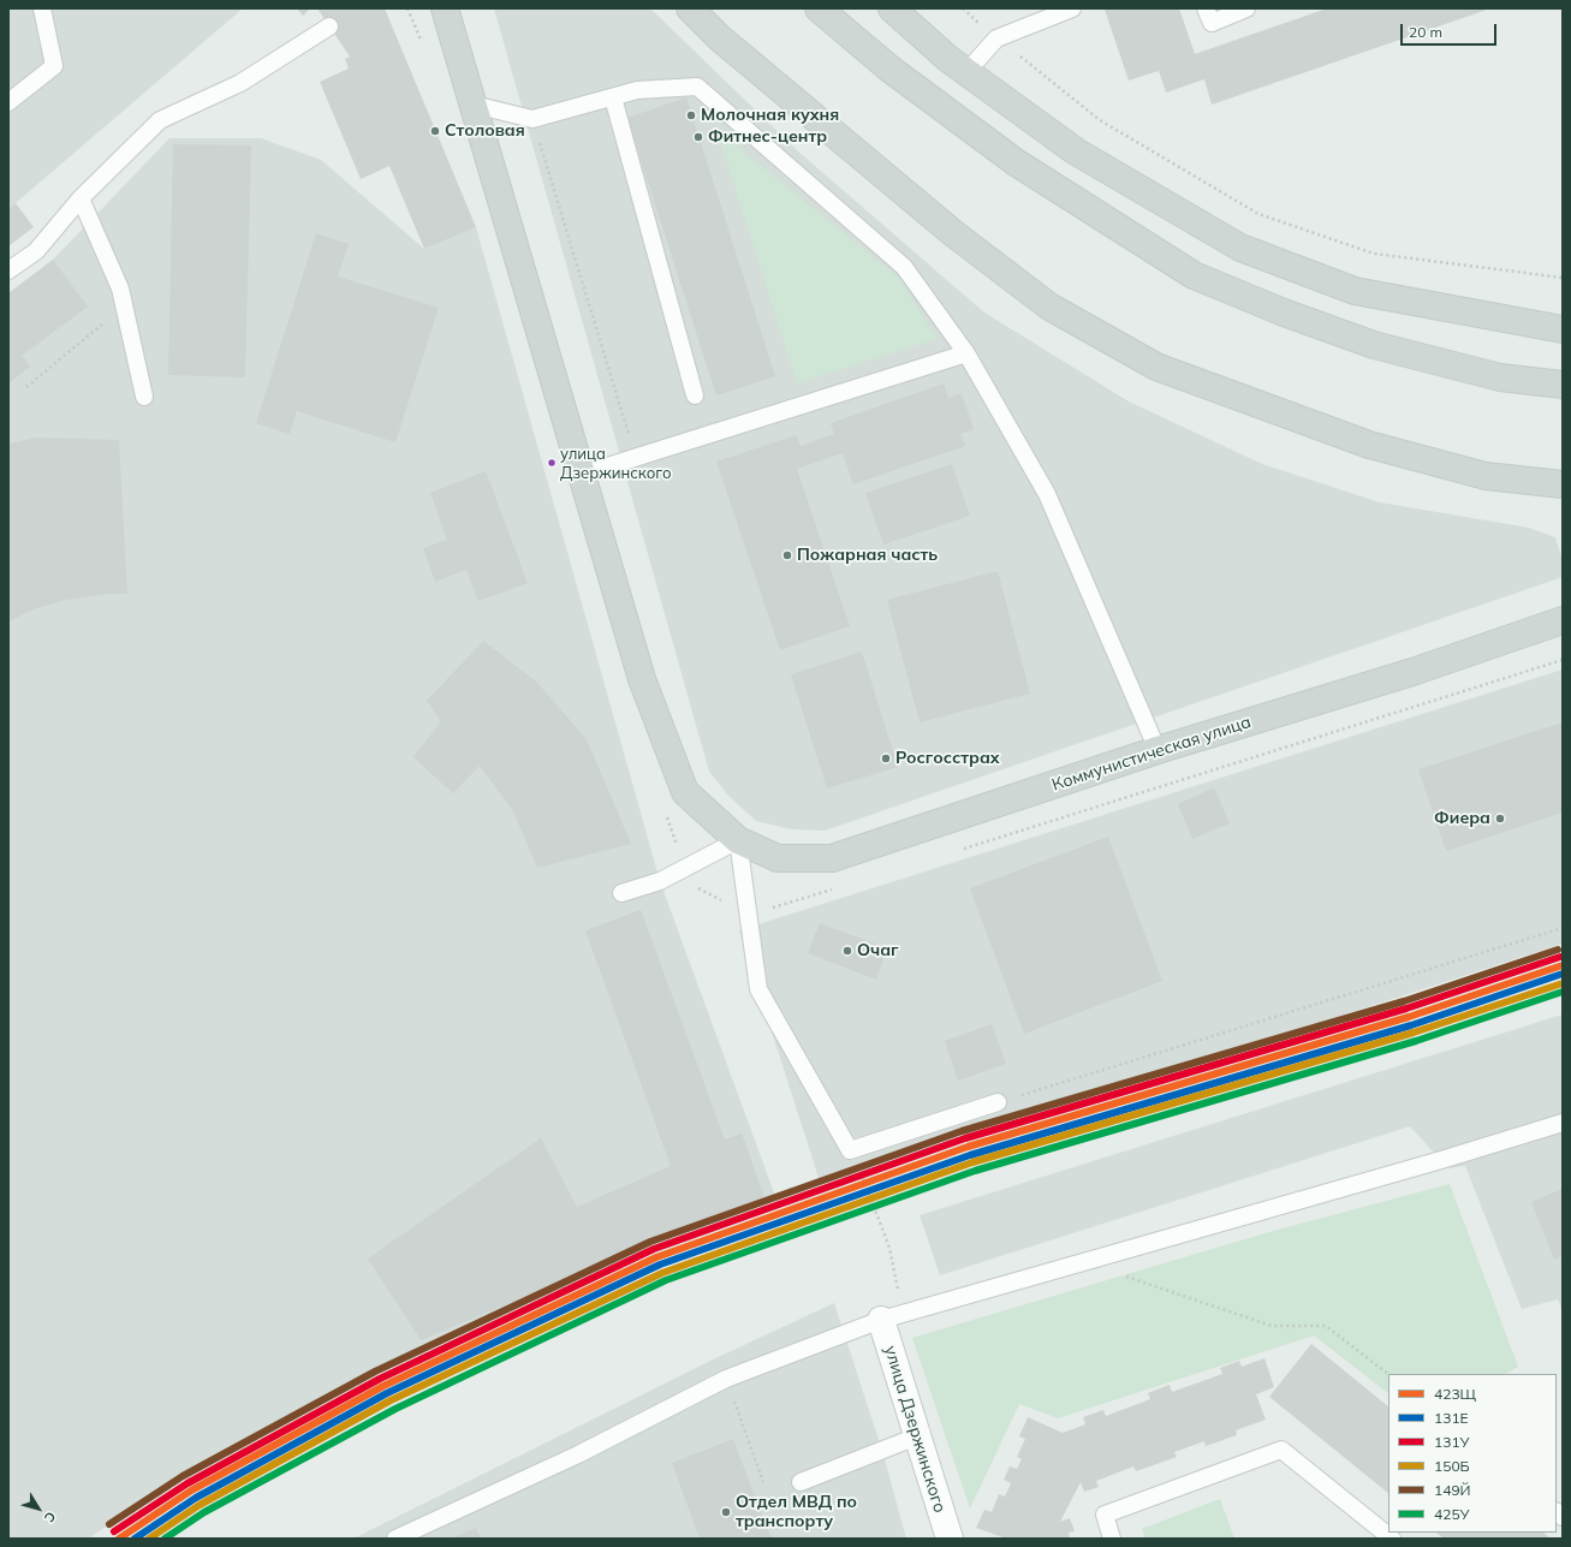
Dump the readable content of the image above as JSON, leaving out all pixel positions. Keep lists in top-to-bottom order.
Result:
{
  "streets": {
    "main road": ["Коммунистическая улица"],
    "street": ["улица Дзержинского"]
  },
  "places": [
    "Молочная кухня",
    "Столовая",
    "Фитнес-центр",
    "улица Дзержинского",
    "Пожарная часть",
    "Росгосстрах",
    "Фиера",
    "Очаг",
    "Отдел МВД по транспорту"
  ],
  "lines": [
    "transit line 149Й",
    "transit line 131У",
    "transit line 423Щ",
    "transit line 131Е",
    "transit line 150Б",
    "transit line 425У"
  ],
  "legend": [
    "423Щ",
    "131Е",
    "131У",
    "150Б",
    "149Й",
    "425У"
  ],
  "scale_bar": "20 m",
  "north": "bottom right"
}
